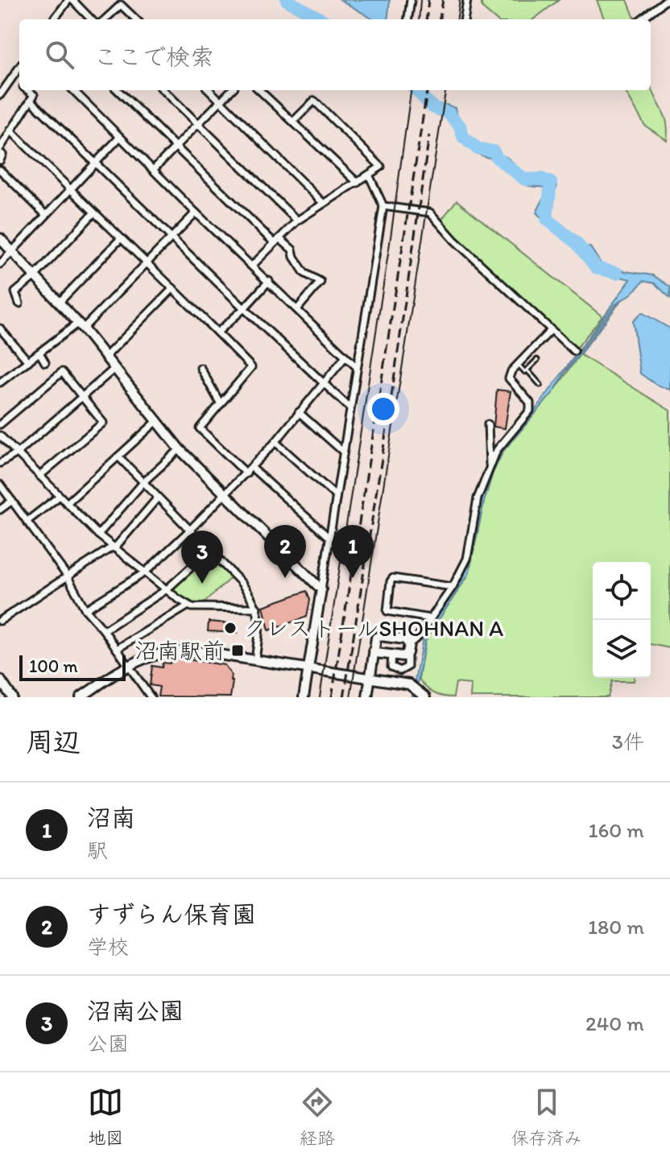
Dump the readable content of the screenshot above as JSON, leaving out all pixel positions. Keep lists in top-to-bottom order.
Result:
{
  "places": {
    "other": ["クレストールSHOHNAN A"],
    "transit": ["沼南駅前"]
  },
  "scale_bar": "100 m",
  "page": {
    "search": "ここで検索",
    "pins": ["1", "2", "3"],
    "scale": "100 m",
    "heading": ["周辺", "3件"],
    "list": [
      {
        "mark": "1",
        "name": "沼南",
        "note": "駅",
        "value": "160 m"
      },
      {
        "mark": "2",
        "name": "すずらん保育園",
        "note": "学校",
        "value": "180 m"
      },
      {
        "mark": "3",
        "name": "沼南公園",
        "note": "公園",
        "value": "240 m"
      }
    ],
    "nav": ["地図", "経路", "保存済み"]
  }
}
